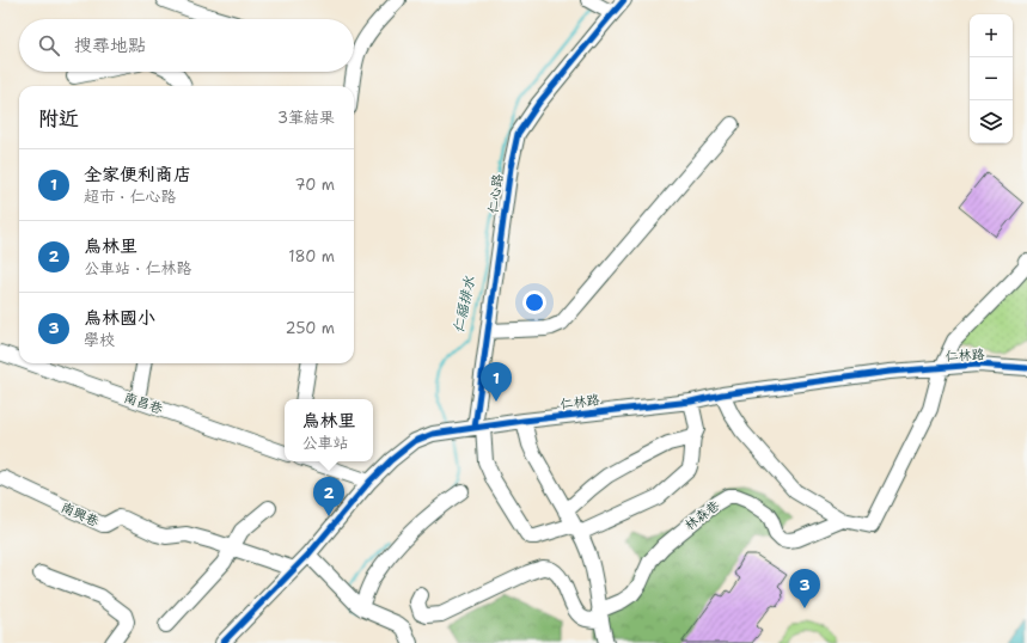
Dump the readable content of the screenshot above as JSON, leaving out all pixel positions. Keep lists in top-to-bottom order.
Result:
{
  "streets": {
    "street": [
      "仁心路",
      "仁林路",
      "南昌巷",
      "南興巷",
      "林森巷"
    ]
  },
  "crossings": [
    ["仁心路", "仁林路"],
    ["仁林路", "南興巷"]
  ],
  "water": ["仁福排水"],
  "page": {
    "map_buttons": ["+", "−"],
    "search": "搜尋地點",
    "heading": ["附近", "3筆結果"],
    "list": [
      {
        "mark": "1",
        "name": "全家便利商店",
        "note": "超市 · 仁心路",
        "value": "70 m"
      },
      {
        "mark": "2",
        "name": "烏林里",
        "note": "公車站 · 仁林路",
        "value": "180 m"
      },
      {
        "mark": "3",
        "name": "烏林國小",
        "note": "學校",
        "value": "250 m"
      }
    ],
    "pins": ["1", "2", "3"],
    "popup": ["烏林里", "公車站"]
  }
}
